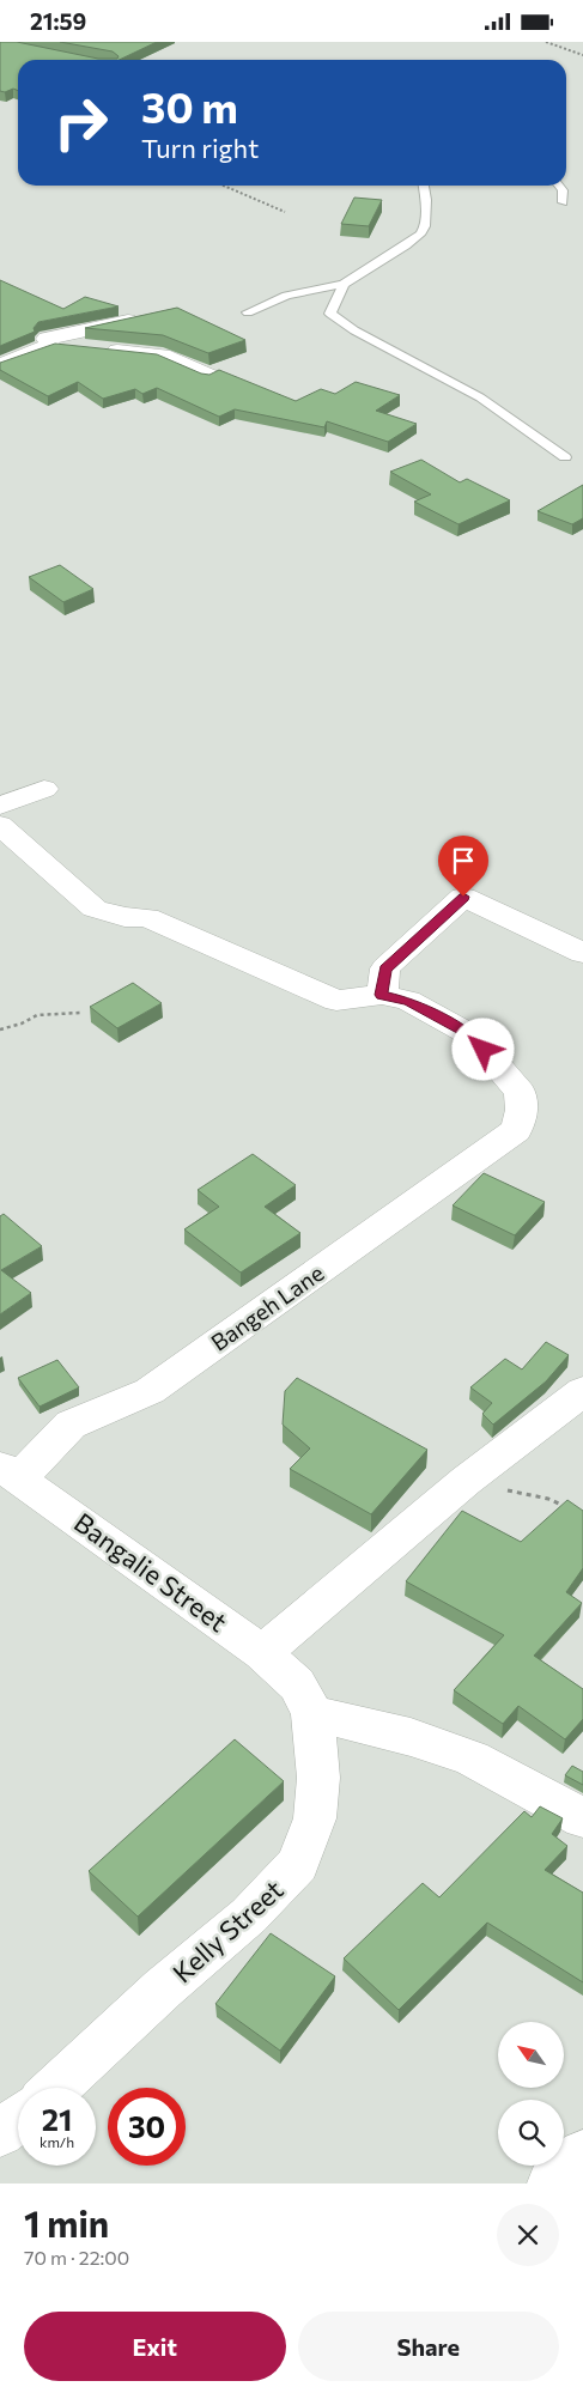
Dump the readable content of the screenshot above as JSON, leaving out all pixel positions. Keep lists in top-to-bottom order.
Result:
{
  "streets": {
    "street": ["Bangeh Lane", "Bangalie Street", "Kelly Street"]
  },
  "crossings": [
    ["Bangeh Lane", "Bangalie Street"],
    ["Bangalie Street", "Kelly Street"]
  ],
  "north": "top left",
  "page": {
    "status": "21:59",
    "turn": ["30 m", "Turn right"],
    "speed": "21 km/h",
    "limit": "30",
    "heading": ["1 min", "70 m · 22:00"],
    "buttons": ["Exit", "Share"]
  }
}
